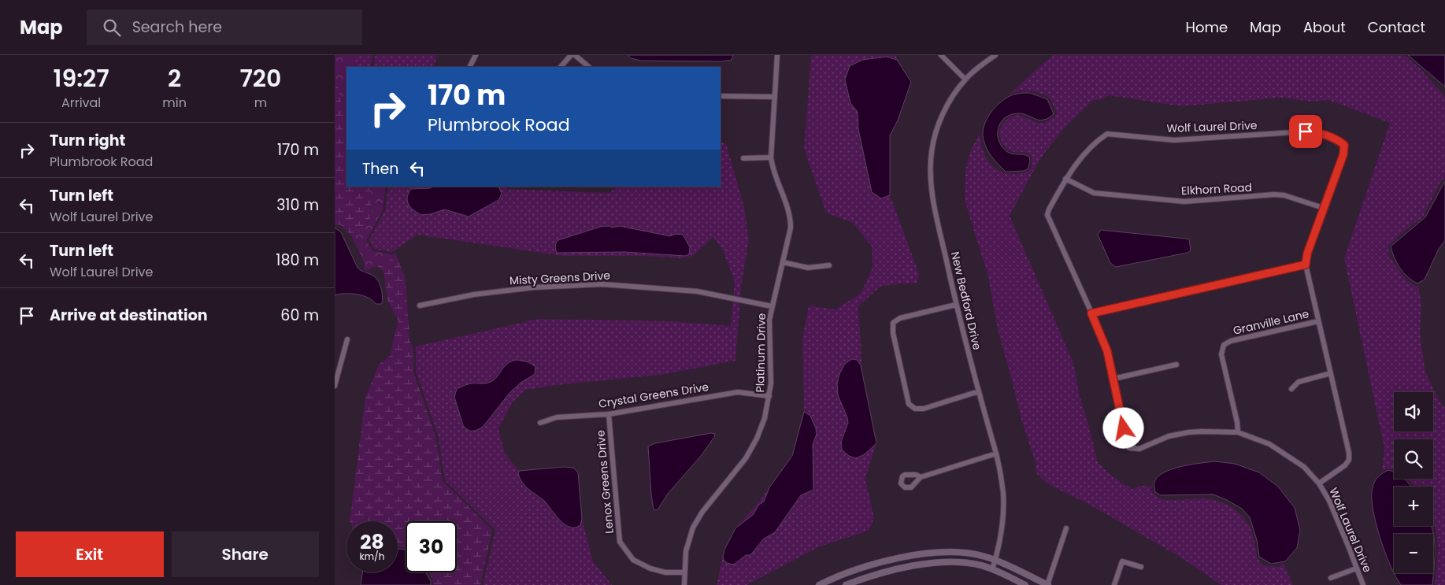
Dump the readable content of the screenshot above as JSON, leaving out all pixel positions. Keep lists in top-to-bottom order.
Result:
{
  "streets": {
    "street": [
      "Wolf Laurel Drive",
      "Elkhorn Road",
      "Misty Greens Drive",
      "New Bedford Drive",
      "Granville Lane",
      "Platinum Drive",
      "Crystal Greens Drive",
      "Lenox Greens Drive"
    ]
  },
  "crossings": [
    ["Wolf Laurel Drive", "Elkhorn Road"],
    ["Wolf Laurel Drive", "Granville Lane"],
    ["Misty Greens Drive", "Platinum Drive"],
    ["Platinum Drive", "Crystal Greens Drive"],
    ["Platinum Drive", "Lenox Greens Drive"],
    ["Crystal Greens Drive", "Lenox Greens Drive"]
  ],
  "page": {
    "header": "Map",
    "search": "Search here",
    "nav": [
      "Home",
      "Map",
      "About",
      "Contact"
    ],
    "eta": [
      "19:27",
      "Arrival",
      "2",
      "min",
      "720",
      "m"
    ],
    "turn": ["170 m", "Plumbrook Road"],
    "list": [
      {
        "name": "Turn right",
        "note": "Plumbrook Road",
        "value": "170 m"
      },
      {
        "name": "Turn left",
        "note": "Wolf Laurel Drive",
        "value": "310 m"
      },
      {
        "name": "Turn left",
        "note": "Wolf Laurel Drive",
        "value": "180 m"
      },
      {
        "name": "Arrive at destination",
        "value": "60 m"
      }
    ],
    "then": "Then",
    "map_buttons": ["+", "−"],
    "speed": "28 km/h",
    "limit": "30",
    "buttons": ["Exit", "Share"]
  }
}
